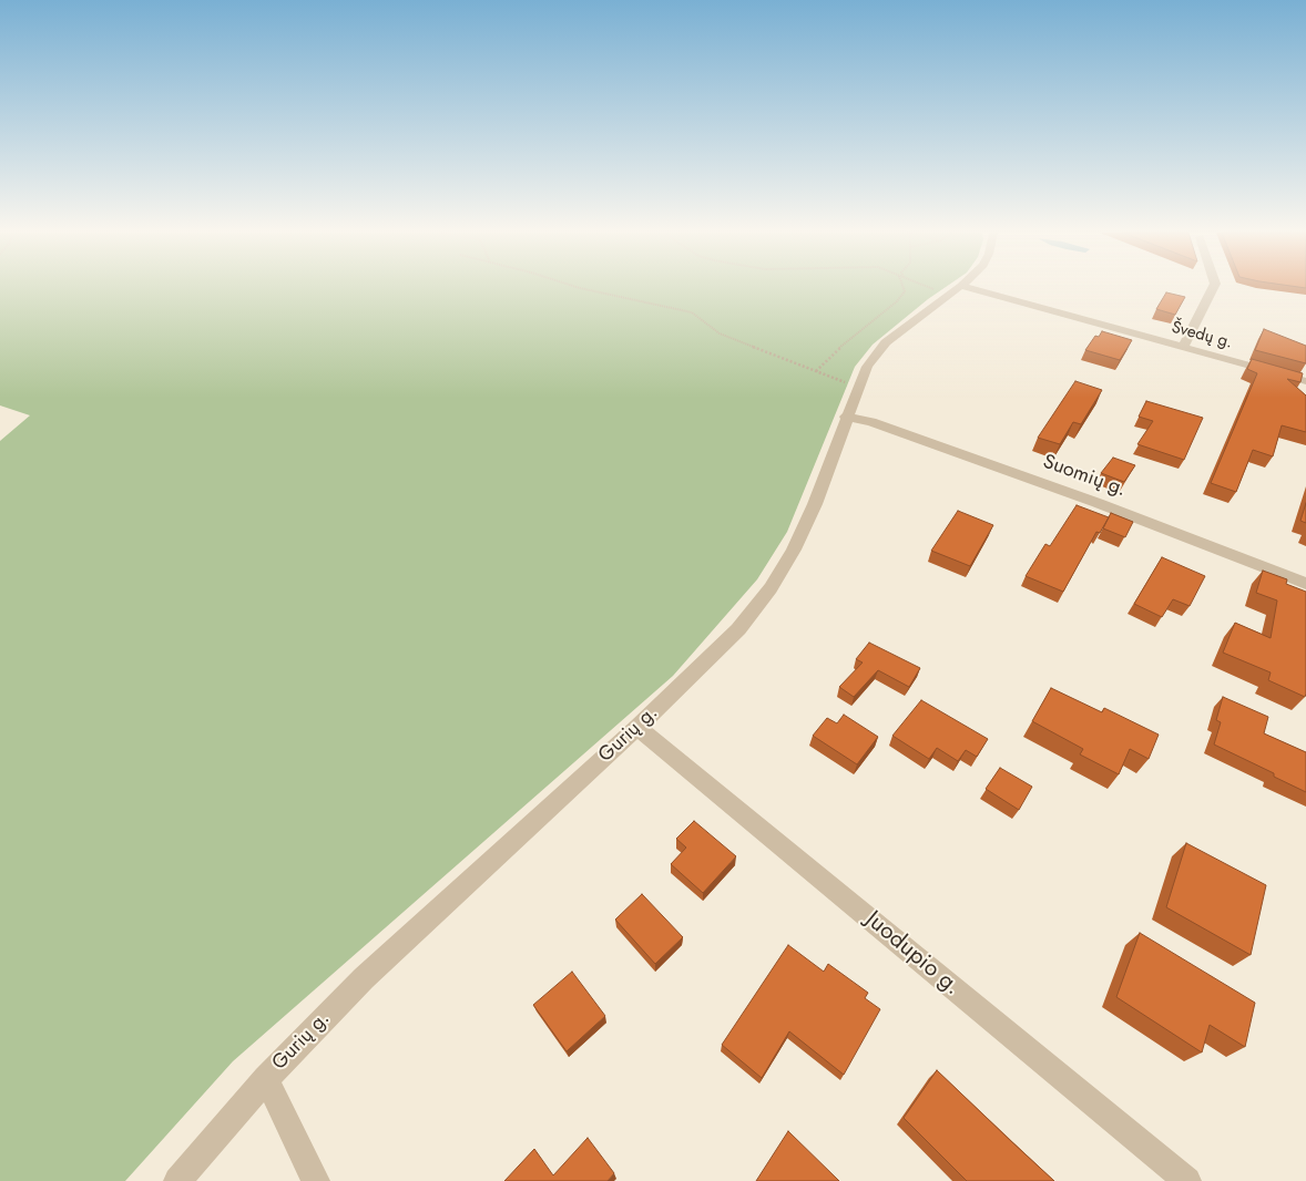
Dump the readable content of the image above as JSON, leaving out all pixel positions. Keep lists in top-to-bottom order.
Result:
{
  "streets": {
    "street": [
      "Švedų g.",
      "Suomių g.",
      "Gurių g.",
      "Juodupio g."
    ]
  },
  "crossings": [
    ["Suomių g.", "Gurių g."],
    ["Gurių g.", "Juodupio g."]
  ]
}
